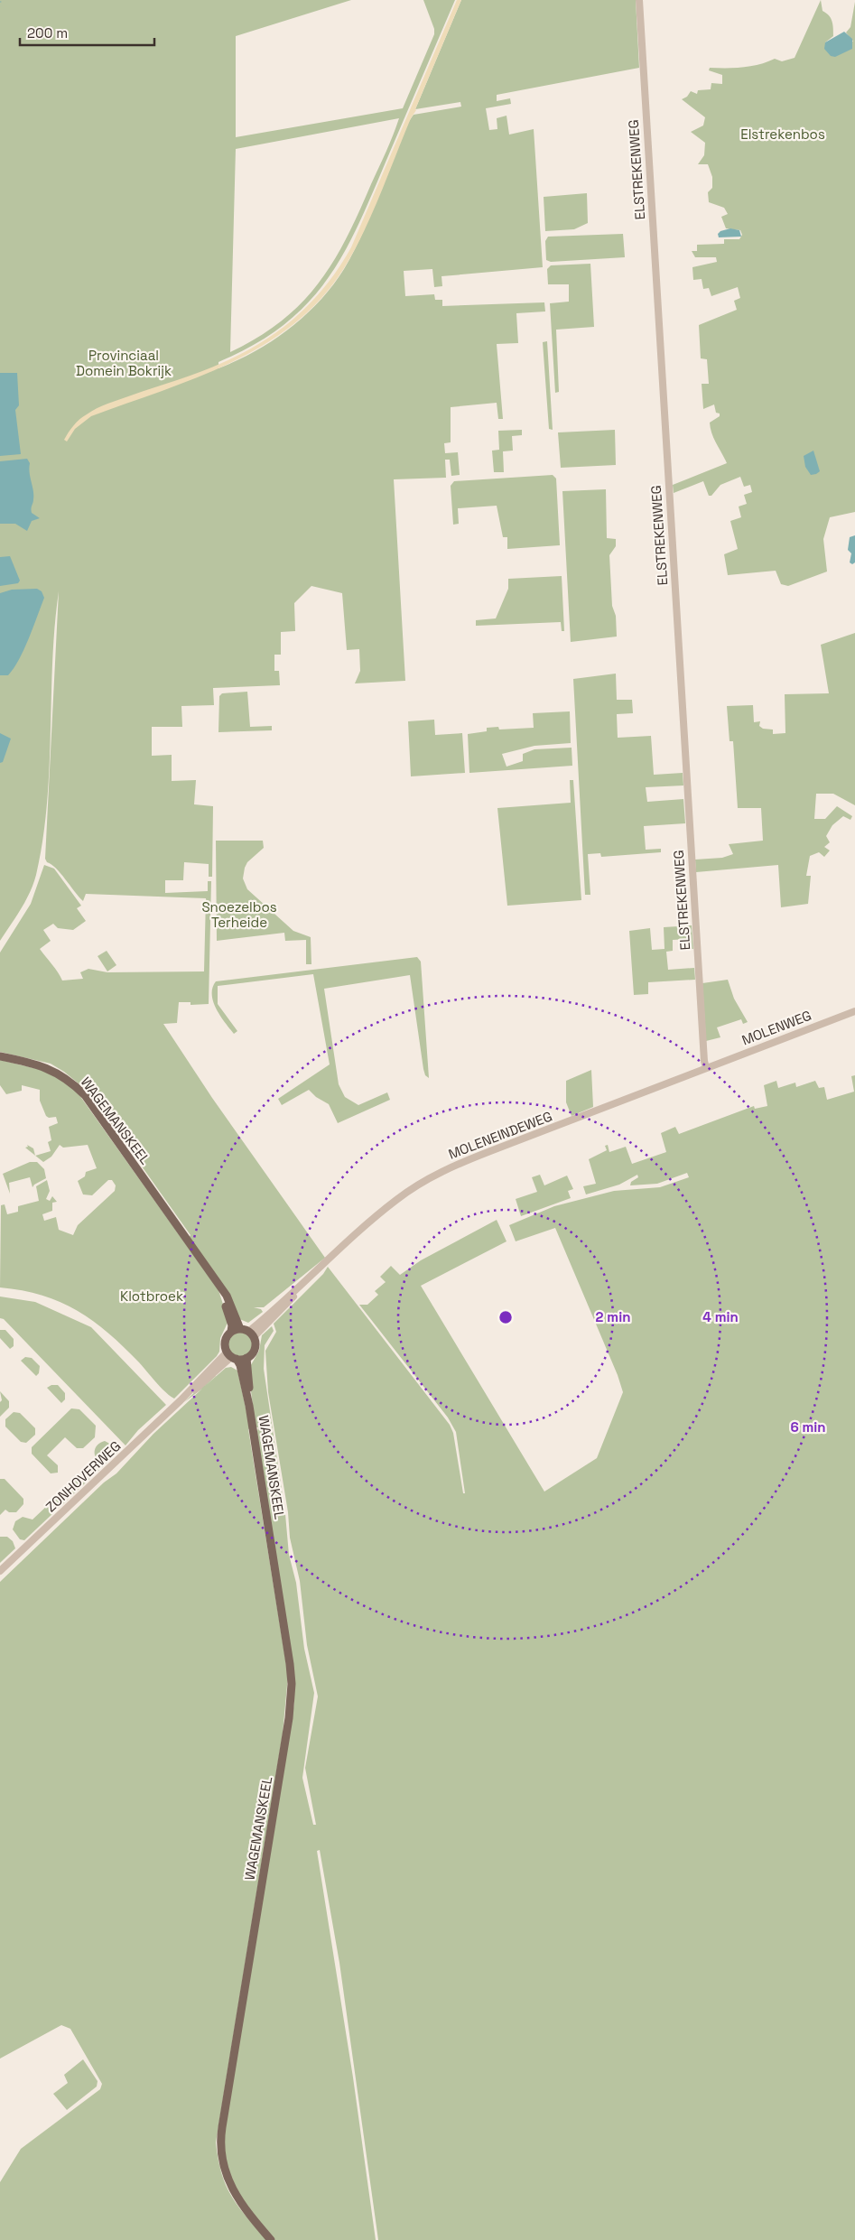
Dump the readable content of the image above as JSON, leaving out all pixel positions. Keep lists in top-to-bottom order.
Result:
{
  "streets": {
    "main road": ["WAGEMANSKEEL"],
    "street": [
      "ELSTREKENWEG",
      "MOLENWEG",
      "MOLENEINDEWEG",
      "ZONHOVERWEG"
    ]
  },
  "crossings": [
    ["ELSTREKENWEG", "MOLENWEG"],
    ["ELSTREKENWEG", "MOLENEINDEWEG"],
    ["MOLENWEG", "MOLENEINDEWEG"],
    ["WAGEMANSKEEL", "MOLENEINDEWEG"],
    ["WAGEMANSKEEL", "ZONHOVERWEG"],
    ["MOLENEINDEWEG", "ZONHOVERWEG"]
  ],
  "parks": [
    "Elstrekenbos",
    "Provinciaal Domein Bokrijk",
    "Snoezelbos Terheide",
    "Klotbroek"
  ],
  "scale_bar": "200 m",
  "rings": ["2 min", "4 min", "6 min"]
}
